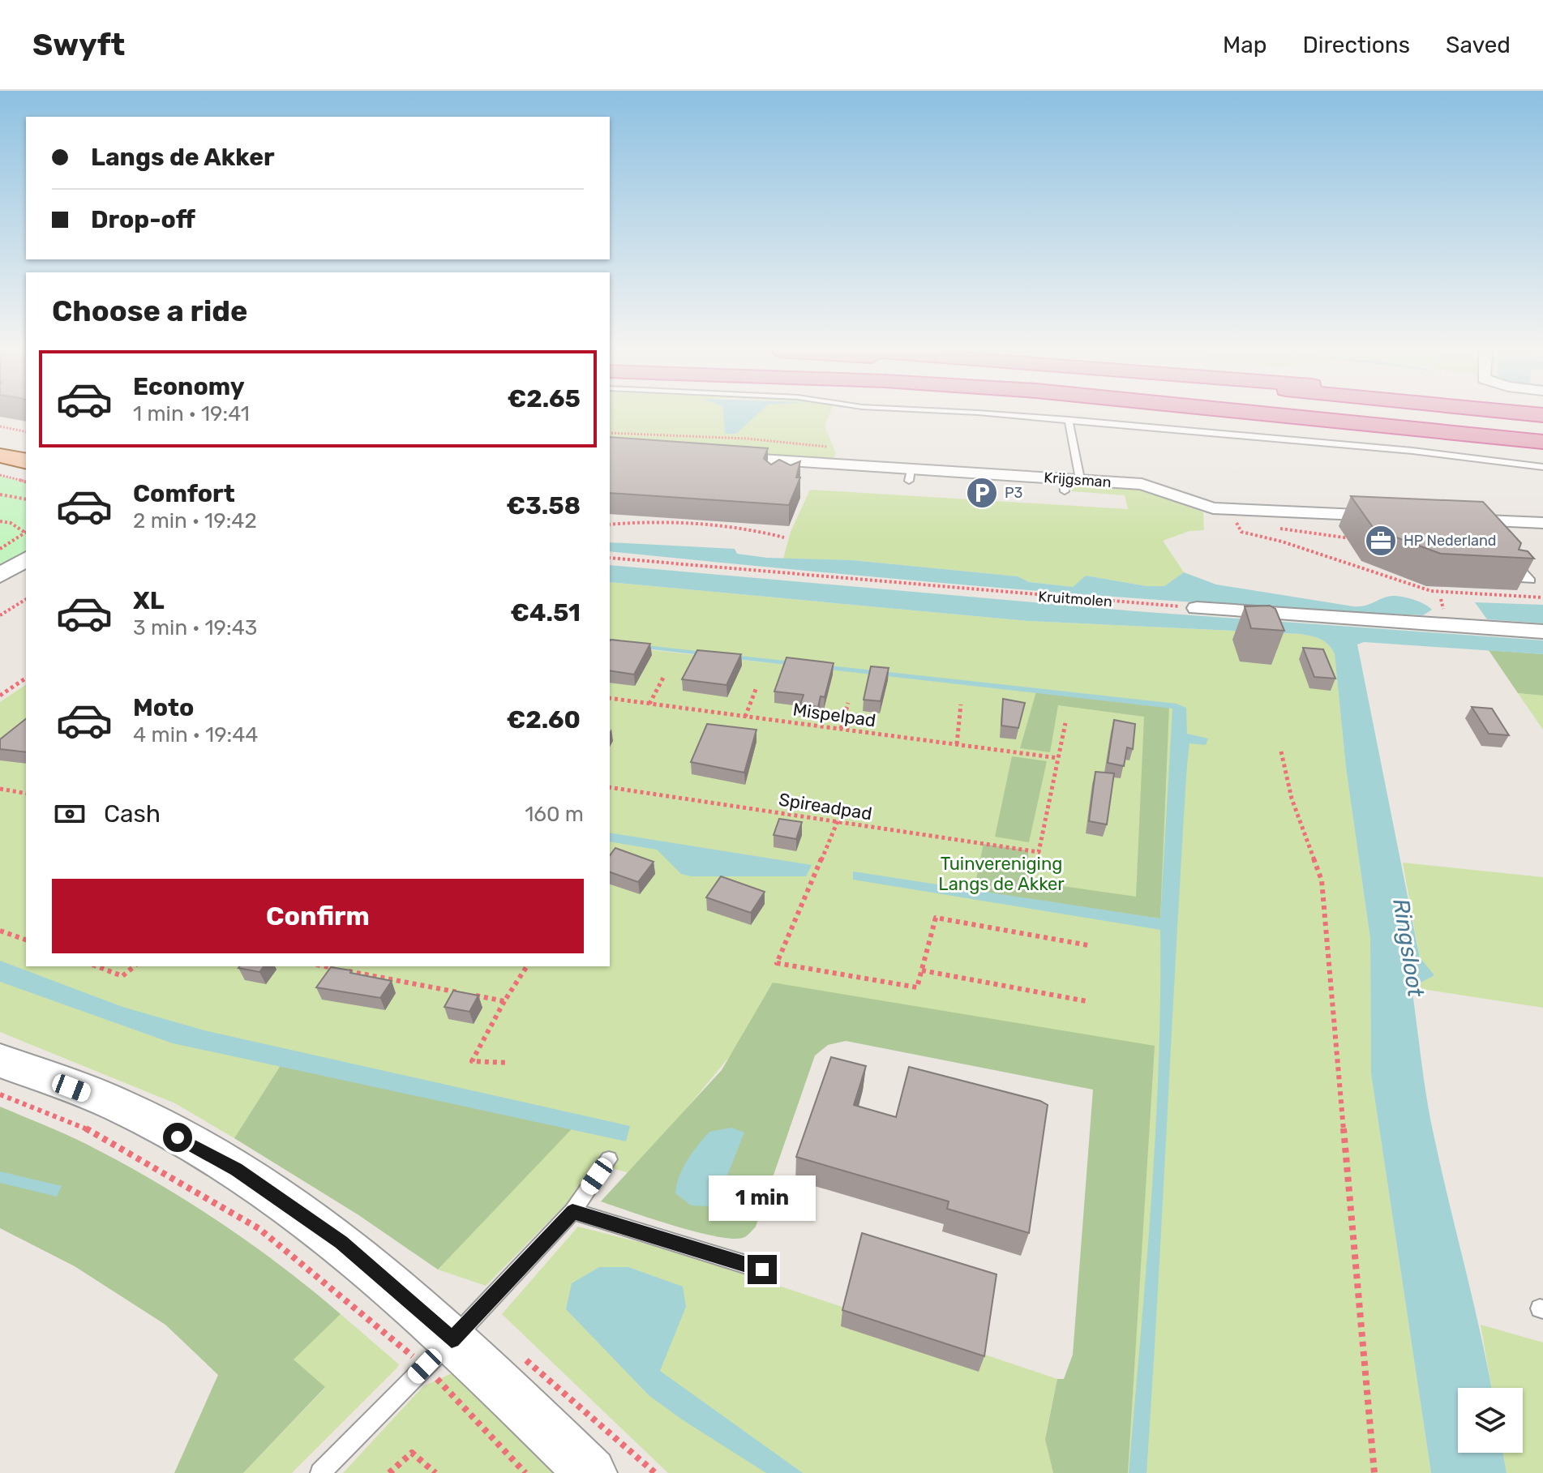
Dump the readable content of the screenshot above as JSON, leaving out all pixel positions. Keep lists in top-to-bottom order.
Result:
{
  "streets": {
    "street": ["Krijgsman"],
    "path": ["Kruitmolen", "Mispelpad", "Spireadpad"]
  },
  "crossings": [
    ["Mispelpad", "Spireadpad"]
  ],
  "water": ["Ringsloot"],
  "parks": ["Tuinvereniging Langs de Akker"],
  "places": {
    "parking": ["P3"],
    "office": ["HP Nederland"]
  },
  "page": {
    "header": "Swyft",
    "nav": ["Map", "Directions", "Saved"],
    "banner": ["Langs de Akker", "Drop-off"],
    "heading": "Choose a ride",
    "list": [
      {
        "name": "Economy",
        "note": "1 min · 19:41",
        "value": "€2.65"
      },
      {
        "name": "Comfort",
        "note": "2 min · 19:42",
        "value": "€3.58"
      },
      {
        "name": "XL",
        "note": "3 min · 19:43",
        "value": "€4.51"
      },
      {
        "name": "Moto",
        "note": "4 min · 19:44",
        "value": "€2.60"
      }
    ],
    "pay": ["Cash", "160 m"],
    "buttons": "Confirm",
    "bubble": "1 min"
  }
}
